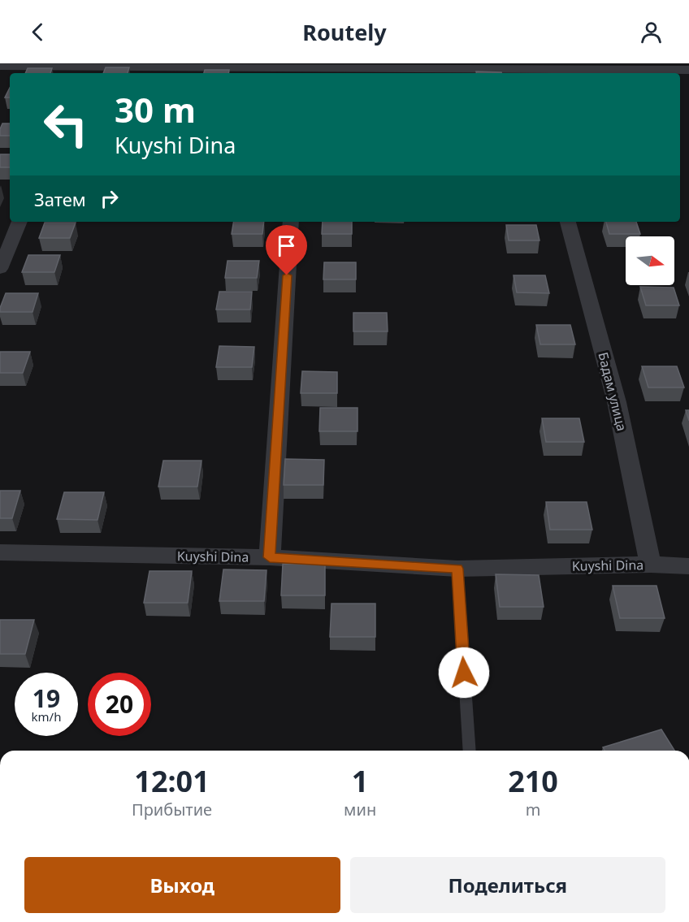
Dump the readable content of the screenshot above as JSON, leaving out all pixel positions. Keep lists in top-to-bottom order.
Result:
{
  "streets": {
    "street": ["Бадам улица", "Kuyshi Dina"]
  },
  "crossings": [
    ["Бадам улица", "Kuyshi Dina"]
  ],
  "north": "right",
  "page": {
    "header": "Routely",
    "turn": ["30 m", "Kuyshi Dina"],
    "then": "Затем",
    "speed": "19 km/h",
    "limit": "20",
    "eta": [
      "12:01",
      "Прибытие",
      "1",
      "мин",
      "210",
      "m"
    ],
    "buttons": ["Выход", "Поделиться"]
  }
}
